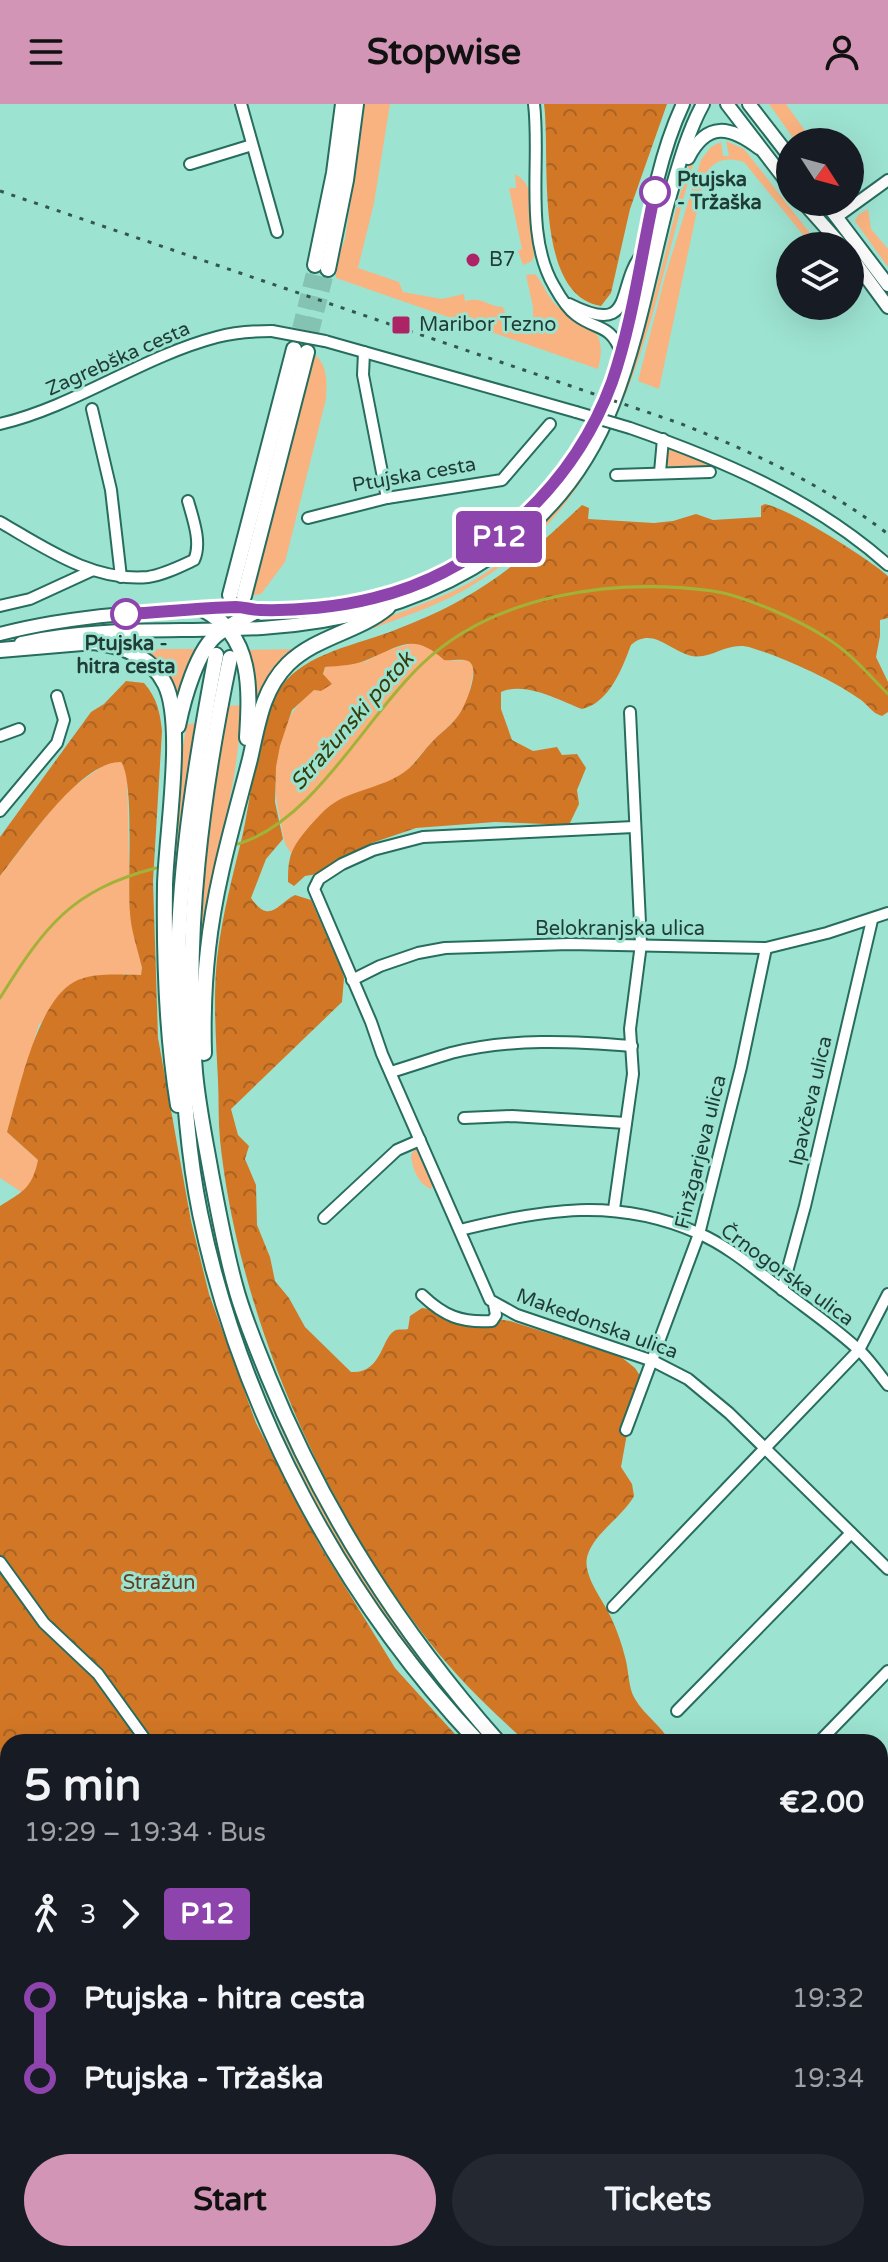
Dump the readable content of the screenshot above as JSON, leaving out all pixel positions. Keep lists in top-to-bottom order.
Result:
{
  "streets": {
    "street": [
      "Zagrebška cesta",
      "Ptujska cesta",
      "Belokranjska ulica",
      "Ipavčeva ulica",
      "Finžgarjeva ulica",
      "Črnogorska ulica",
      "Makedonska ulica"
    ]
  },
  "crossings": [
    ["Belokranjska ulica", "Ipavčeva ulica"],
    ["Belokranjska ulica", "Finžgarjeva ulica"],
    ["Belokranjska ulica", "Makedonska ulica"],
    ["Ipavčeva ulica", "Črnogorska ulica"],
    ["Finžgarjeva ulica", "Črnogorska ulica"],
    ["Finžgarjeva ulica", "Makedonska ulica"],
    ["Črnogorska ulica", "Makedonska ulica"]
  ],
  "water": ["Stražunski potok"],
  "parks": ["Stražun"],
  "places": {
    "other": ["Ptujska - Tržaška", "B7", "Ptujska - hitra cesta"],
    "transit": ["Maribor Tezno"]
  },
  "lines": ["bus line P12"],
  "north": "bottom right",
  "page": {
    "header": "Stopwise",
    "on_map": "P12",
    "heading": ["5 min", "19:29 – 19:34 · Bus", "€2.00"],
    "legs": ["3", "P12"],
    "list": [
      {
        "name": "Ptujska - hitra cesta",
        "value": "19:32"
      },
      {
        "name": "Ptujska - Tržaška",
        "value": "19:34"
      }
    ],
    "buttons": ["Start", "Tickets"]
  }
}
